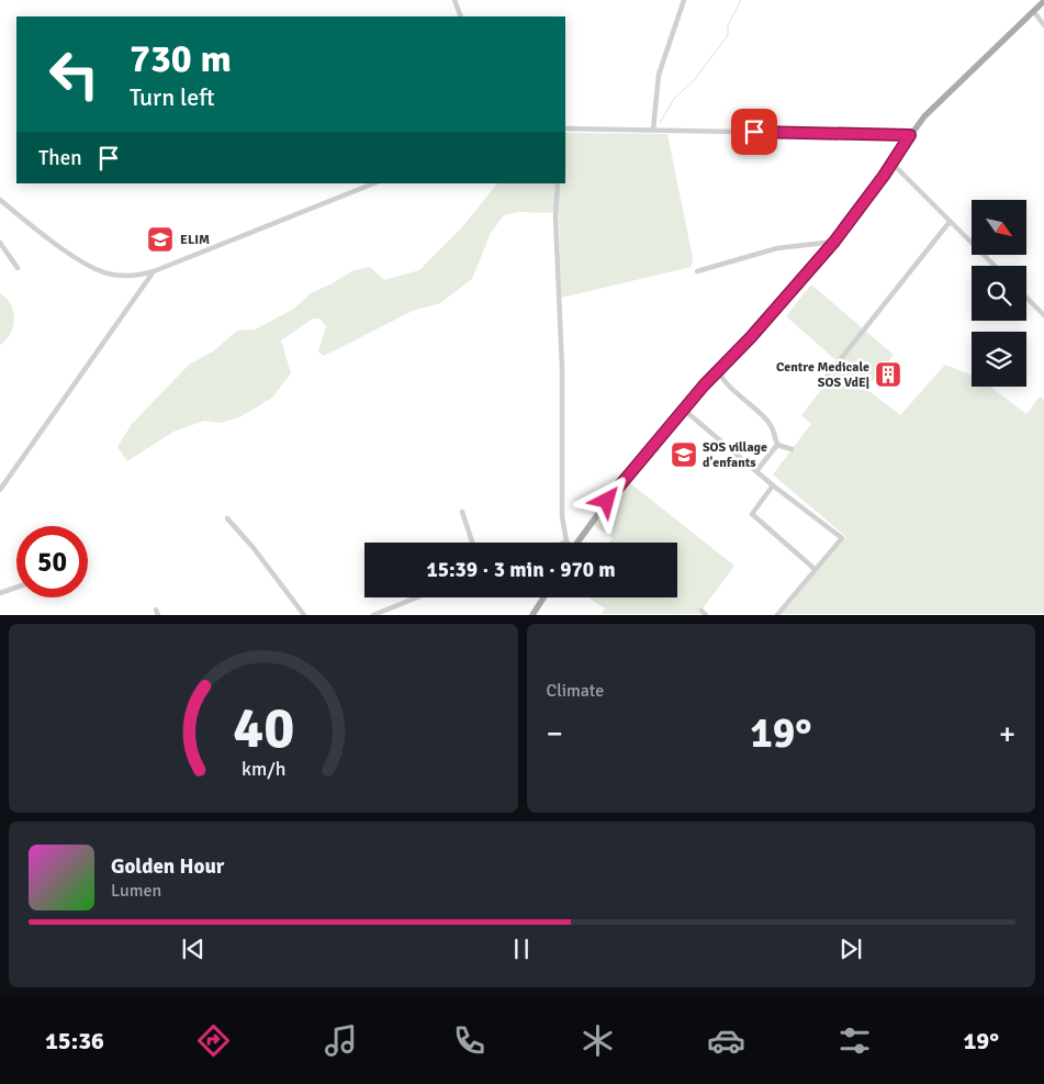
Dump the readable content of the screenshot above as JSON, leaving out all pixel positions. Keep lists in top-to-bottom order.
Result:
{
  "places": {
    "school or university": ["ELIM", "SOS village d'enfants"],
    "building": ["Centre Medicale SOS VdE|"]
  },
  "north": "bottom right",
  "page": {
    "turn": ["730 m", "Turn left"],
    "then": "Then",
    "limit": "50",
    "trip": "15:39 · 3 min · 970 m",
    "tile": "Climate",
    "heat": ["−", "19°", "+"],
    "song": ["Golden Hour", "Lumen"],
    "tabs": ["15:36", "19°"],
    "gauge": ["40", "km/h"]
  }
}
